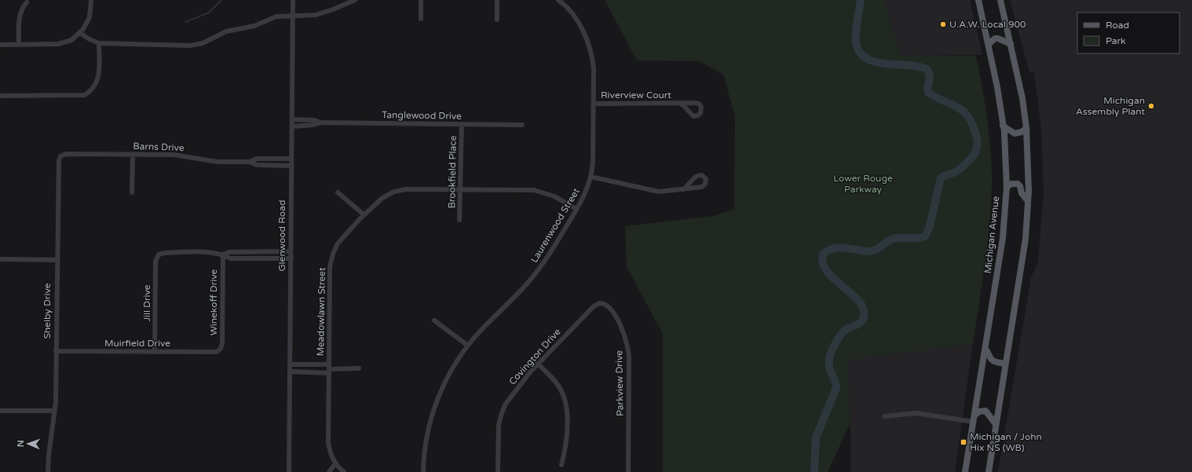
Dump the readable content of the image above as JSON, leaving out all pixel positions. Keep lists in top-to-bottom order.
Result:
{
  "streets": {
    "main road": ["Michigan Avenue"],
    "street": [
      "Riverview Court",
      "Tanglewood Drive",
      "Barns Drive",
      "Brookfield Place",
      "Laurenwood Street",
      "Glenwood Road",
      "Winekoff Drive",
      "Jill Drive",
      "Shelby Drive",
      "Meadowlawn Street",
      "Muirfield Drive",
      "Covington Drive",
      "Parkview Drive"
    ]
  },
  "crossings": [
    ["Riverview Court", "Laurenwood Street"],
    ["Tanglewood Drive", "Brookfield Place"],
    ["Tanglewood Drive", "Glenwood Road"],
    ["Barns Drive", "Glenwood Road"],
    ["Barns Drive", "Shelby Drive"],
    ["Brookfield Place", "Meadowlawn Street"],
    ["Laurenwood Street", "Meadowlawn Street"],
    ["Winekoff Drive", "Jill Drive"],
    ["Winekoff Drive", "Muirfield Drive"],
    ["Jill Drive", "Muirfield Drive"],
    ["Shelby Drive", "Muirfield Drive"],
    ["Covington Drive", "Parkview Drive"]
  ],
  "parks": ["Lower Rouge Parkway"],
  "places": {
    "other": ["U.A.W. Local 900", "Michigan Assembly Plant"],
    "transit": ["Michigan / John Hix NS (WB)"]
  },
  "legend": ["Road", "Park"],
  "north": "left"
}
